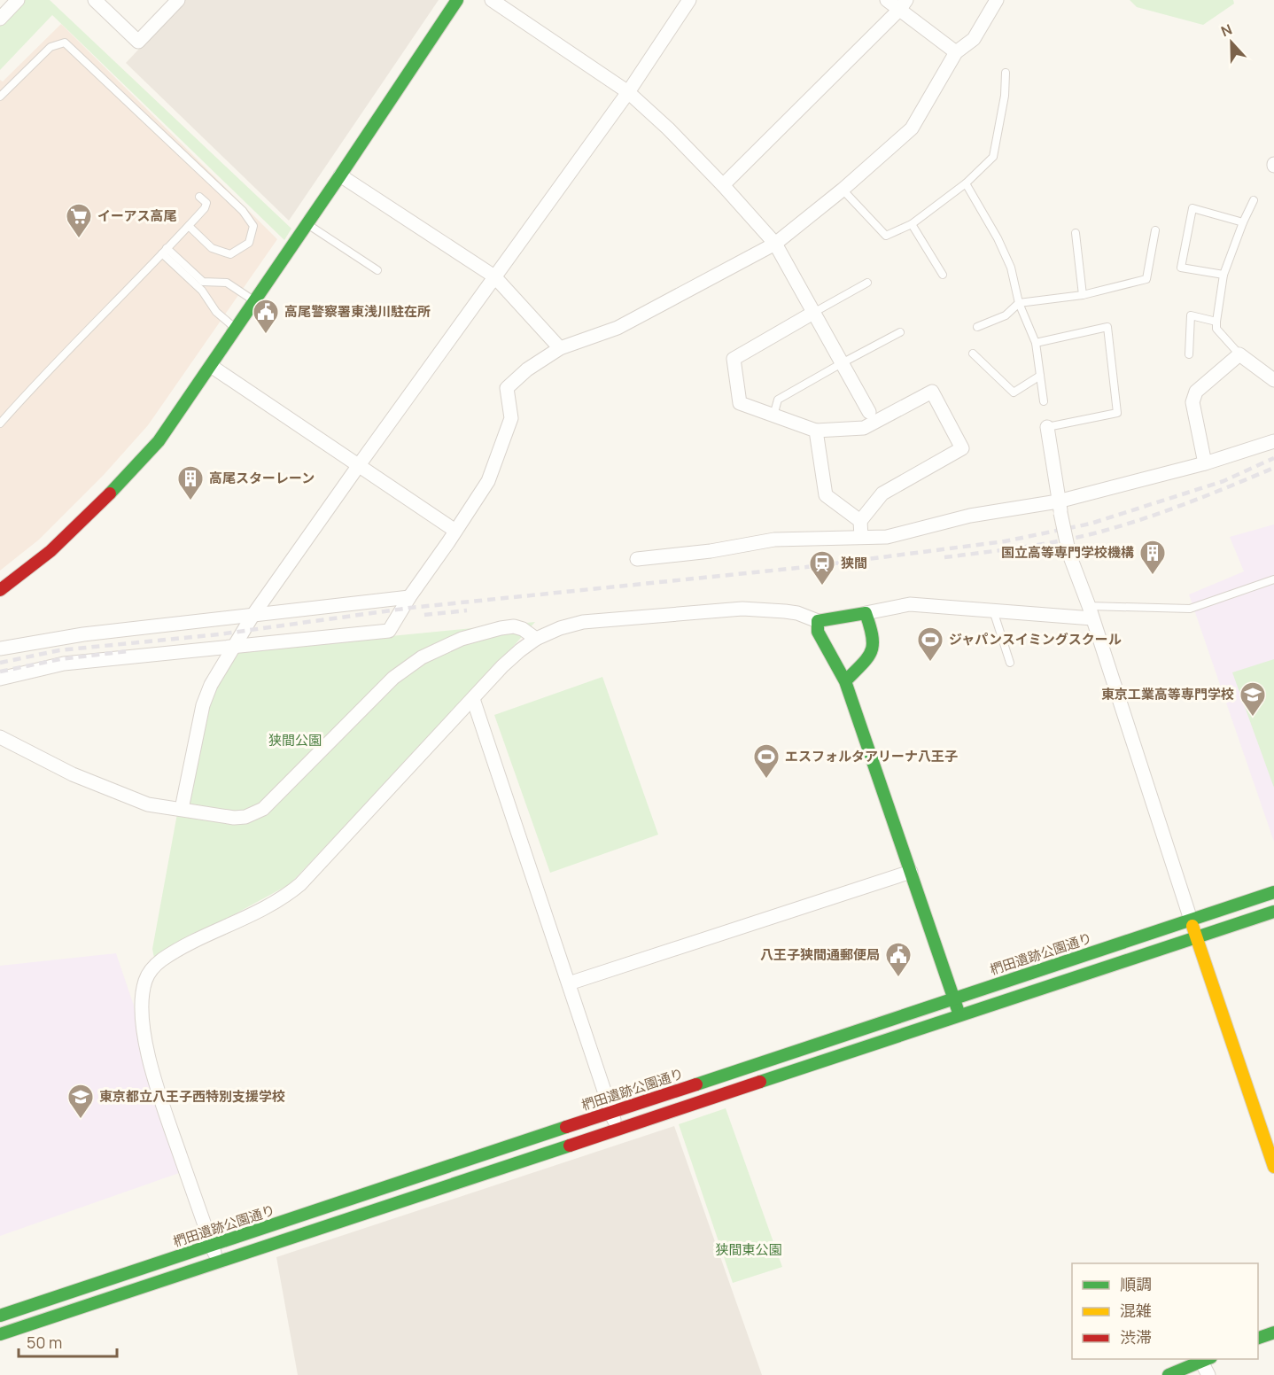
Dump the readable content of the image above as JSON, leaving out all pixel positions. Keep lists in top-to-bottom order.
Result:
{
  "streets": {
    "street": ["椚田遺跡公園通り"]
  },
  "parks": ["狭間公園", "狭間東公園"],
  "places": {
    "supermarket": ["イーアス高尾"],
    "public building": ["高尾警察署東浅川駐在所", "八王子狭間通郵便局"],
    "building": ["高尾スターレーン", "国立高等専門学校機構"],
    "station": ["狭間"],
    "sports": ["ジャパンスイミングスクール", "エスフォルタアリーナ八王子"],
    "school or university": ["東京工業高等専門学校", "東京都立八王子西特別支援学校"]
  },
  "legend": ["順調", "混雑", "渋滞"],
  "scale_bar": "50 m",
  "north": "top"
}
